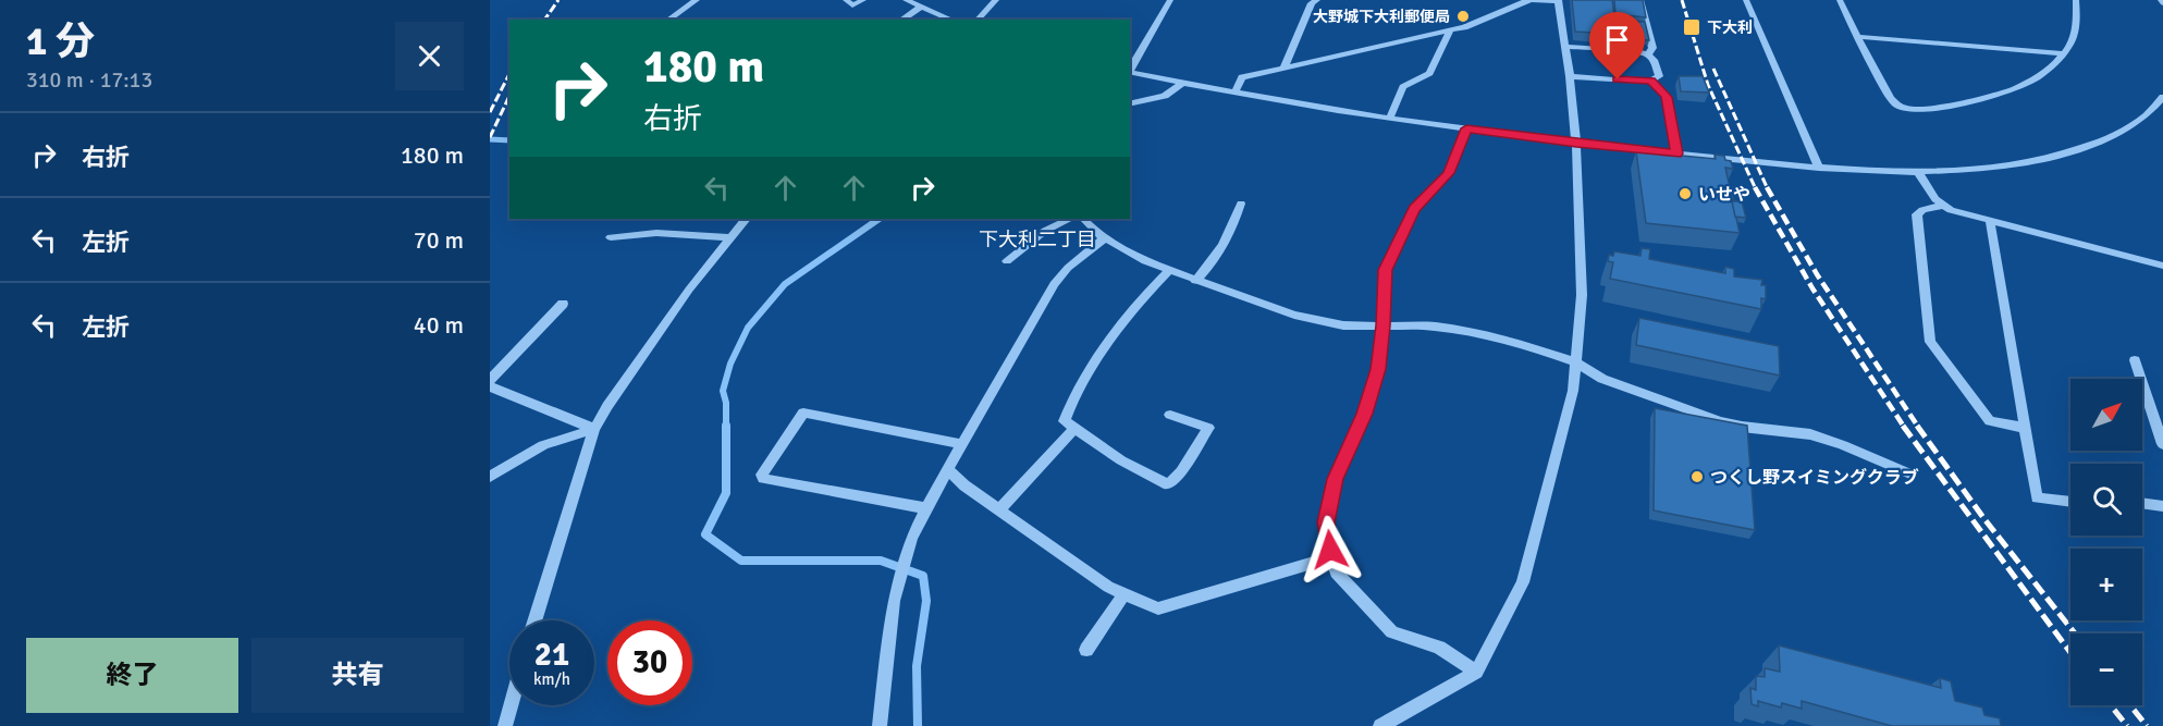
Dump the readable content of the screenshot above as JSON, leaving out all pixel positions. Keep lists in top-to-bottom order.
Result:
{
  "districts": ["下大利二丁目"],
  "places": {
    "other": ["大野城下大利郵便局", "いせや", "つくし野スイミングクラブ"],
    "transit": ["下大利"]
  },
  "north": "top right",
  "page": {
    "heading": ["1 分", "310 m · 17:13"],
    "turn": ["180 m", "右折"],
    "list": [
      {
        "name": "右折",
        "value": "180 m"
      },
      {
        "name": "左折",
        "value": "70 m"
      },
      {
        "name": "左折",
        "value": "40 m"
      }
    ],
    "map_buttons": ["+", "−"],
    "speed": "21 km/h",
    "limit": "30",
    "buttons": ["終了", "共有"]
  }
}
